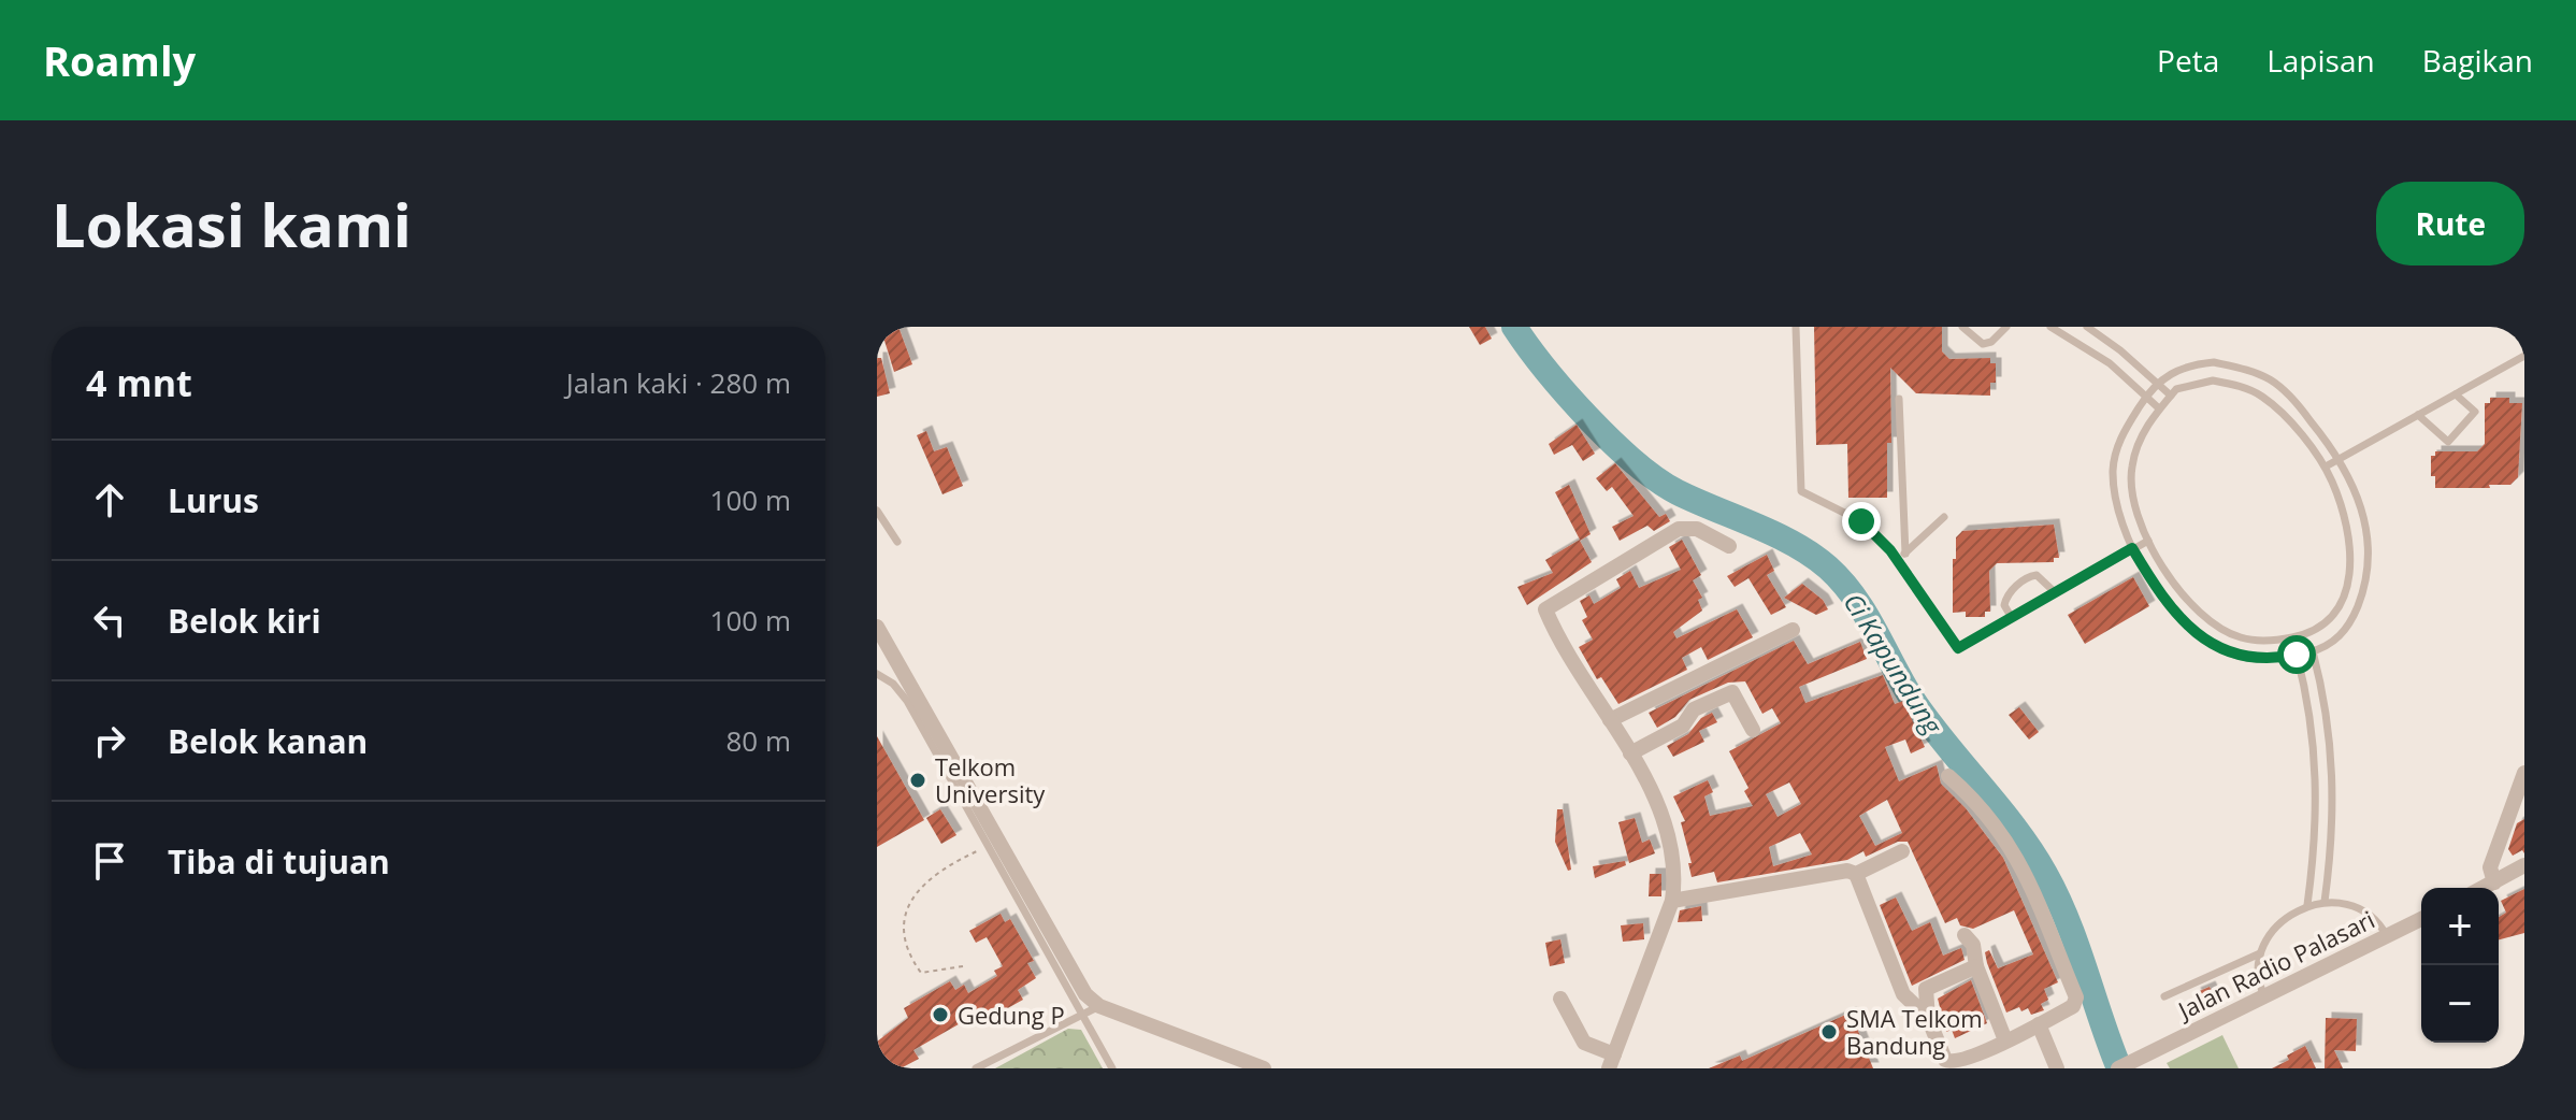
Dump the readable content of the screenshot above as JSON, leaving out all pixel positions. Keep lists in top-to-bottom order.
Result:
{
  "streets": {
    "street": ["Jalan Radio Palasari"]
  },
  "water": ["Ci Kapundung"],
  "places": ["Telkom University", "Gedung P", "SMA Telkom Bandung"],
  "page": {
    "header": "Roamly",
    "nav": ["Peta", "Lapisan", "Bagikan"],
    "buttons": "Rute",
    "title": "Lokasi kami",
    "heading": ["4 mnt", "Jalan kaki · 280 m"],
    "list": [
      ["Lurus", "100 m"],
      ["Belok kiri", "100 m"],
      ["Belok kanan", "80 m"],
      "Tiba di tujuan"
    ],
    "map_buttons": ["+", "−"]
  }
}
